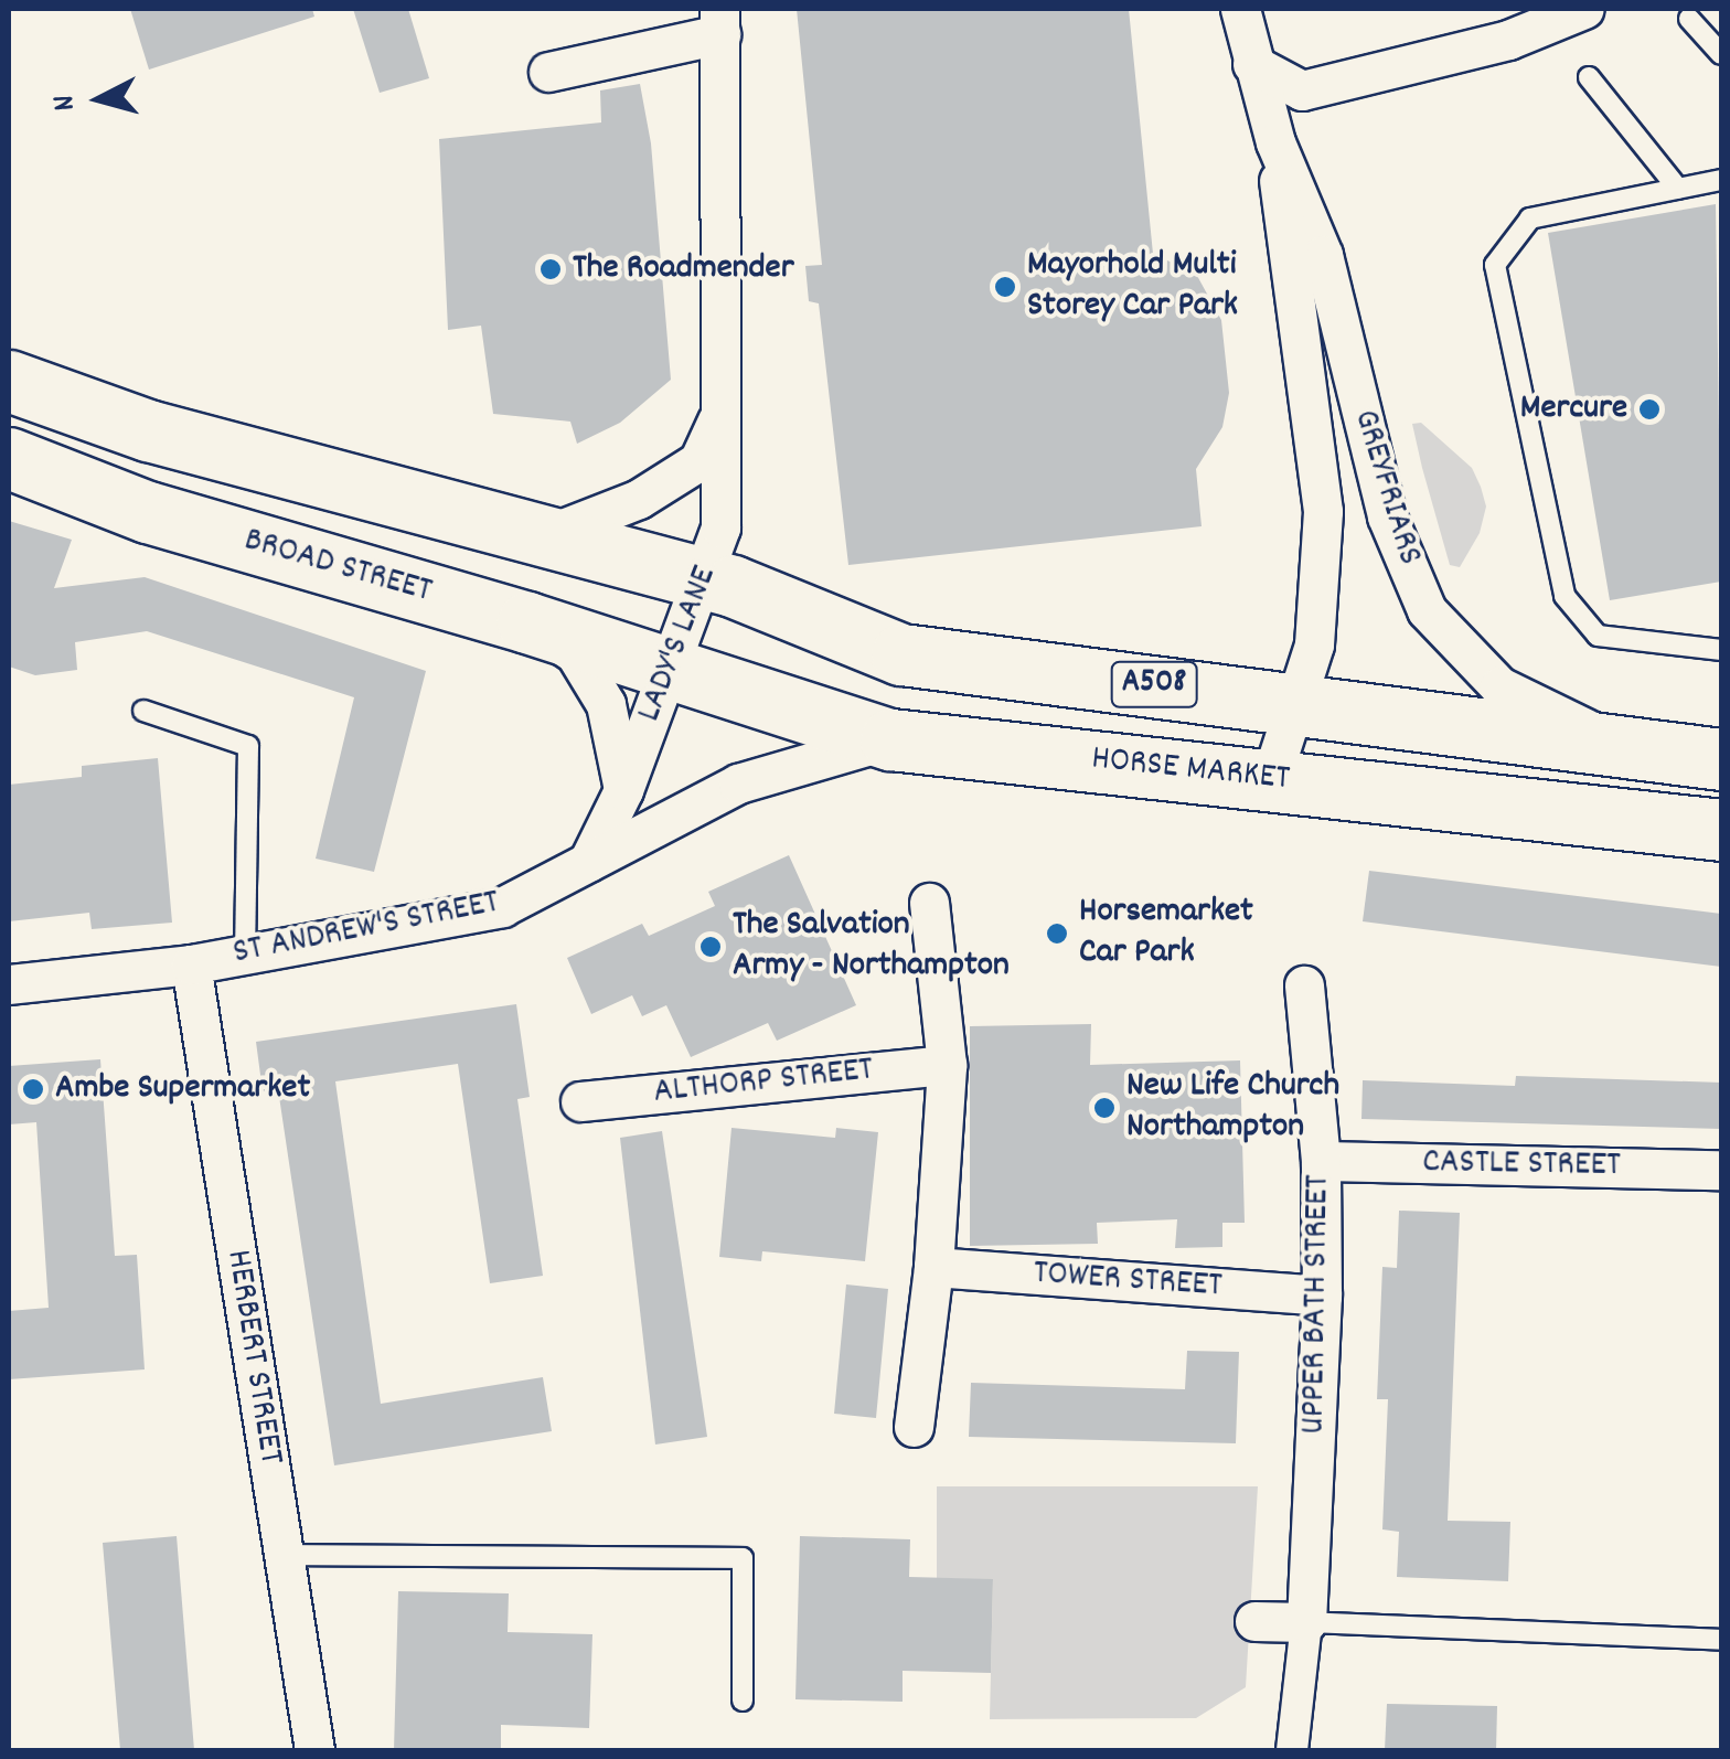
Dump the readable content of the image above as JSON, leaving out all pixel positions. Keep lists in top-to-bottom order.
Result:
{
  "streets": {
    "highway": ["BROAD STREET", "A508", "HORSE MARKET"],
    "street": [
      "GREYFRIARS",
      "LADY'S LANE",
      "ST ANDREW'S STREET",
      "ALTHORP STREET",
      "CASTLE STREET",
      "TOWER STREET",
      "UPPER BATH STREET",
      "HERBERT STREET"
    ]
  },
  "crossings": [
    ["GREYFRIARS", "A508"],
    ["GREYFRIARS", "HORSE MARKET"],
    ["BROAD STREET", "LADY'S LANE"],
    ["BROAD STREET", "HORSE MARKET"],
    ["LADY'S LANE", "A508"],
    ["LADY'S LANE", "HORSE MARKET"],
    ["LADY'S LANE", "ST ANDREW'S STREET"],
    ["HORSE MARKET", "ST ANDREW'S STREET"],
    ["ST ANDREW'S STREET", "HERBERT STREET"],
    ["CASTLE STREET", "UPPER BATH STREET"],
    ["TOWER STREET", "UPPER BATH STREET"]
  ],
  "places": [
    "The Roadmender",
    "Mayorhold Multi Storey Car Park",
    "Mercure",
    "Horsemarket Car Park",
    "The Salvation Army - Northampton",
    "Ambe Supermarket",
    "New Life Church Northampton"
  ],
  "north": "left"
}
